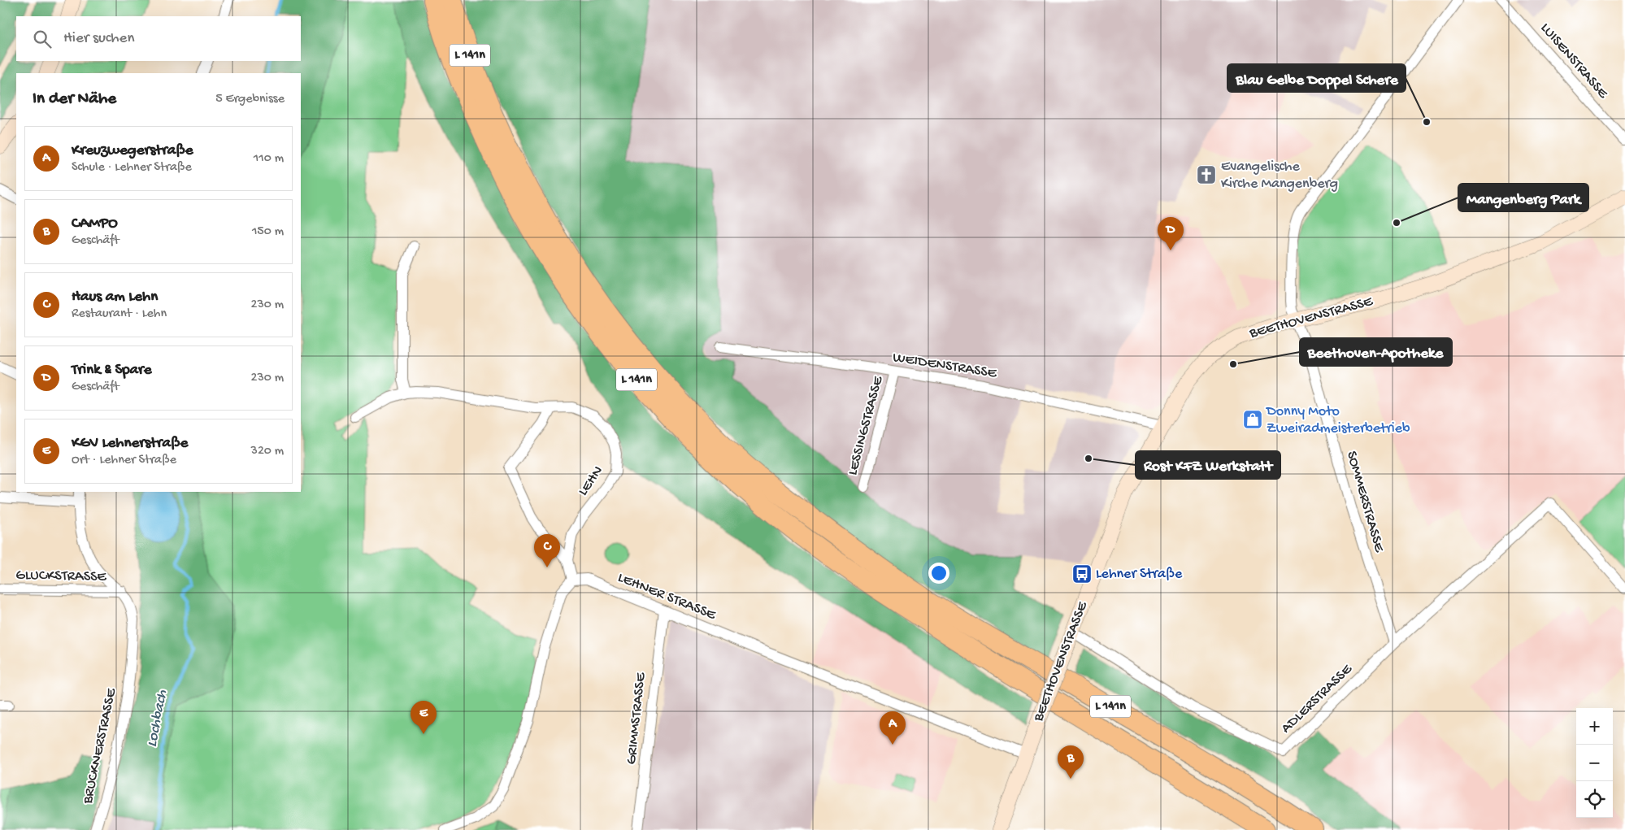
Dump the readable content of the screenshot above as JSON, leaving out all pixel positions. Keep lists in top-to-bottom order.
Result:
{
  "streets": {
    "highway": ["L 141n"],
    "main road": ["BEETHOVENSTRASSE"],
    "street": [
      "LUISENSTRASSE",
      "WEIDENSTRASSE",
      "LESSINGSTRASSE",
      "LEHN",
      "SOMMERSTRASSE",
      "GLUCKSTRASSE",
      "LEHNER STRASSE",
      "ADLERSTRASSE",
      "GRIMMSTRASSE",
      "BRUCKNERSTRASSE"
    ]
  },
  "crossings": [
    ["BEETHOVENSTRASSE", "WEIDENSTRASSE"],
    ["BEETHOVENSTRASSE", "SOMMERSTRASSE"],
    ["BEETHOVENSTRASSE", "LEHNER STRASSE"],
    ["BEETHOVENSTRASSE", "ADLERSTRASSE"],
    ["WEIDENSTRASSE", "LESSINGSTRASSE"],
    ["LEHN", "LEHNER STRASSE"],
    ["SOMMERSTRASSE", "ADLERSTRASSE"],
    ["GLUCKSTRASSE", "BRUCKNERSTRASSE"],
    ["LEHNER STRASSE", "GRIMMSTRASSE"]
  ],
  "water": ["Lochbach"],
  "places": {
    "other": [
      "Blau Gelbe Doppel Schere",
      "Mangenberg Park",
      "Beethoven-Apotheke",
      "Rost KFZ Werkstatt"
    ],
    "church": ["Evangelische Kirche Mangenberg"],
    "shop": ["Donny Moto Zweiradmeisterbetrieb"],
    "bus stop": ["Lehner Straße"]
  },
  "page": {
    "search": "Hier suchen",
    "heading": ["In der Nähe", "5 Ergebnisse"],
    "list": [
      {
        "mark": "A",
        "name": "Kreuzwegerstraße",
        "note": "Schule · Lehner Straße",
        "value": "110 m"
      },
      {
        "mark": "B",
        "name": "CAMPO",
        "note": "Geschäft",
        "value": "150 m"
      },
      {
        "mark": "C",
        "name": "Haus am Lehn",
        "note": "Restaurant · Lehn",
        "value": "230 m"
      },
      {
        "mark": "D",
        "name": "Trink & Spare",
        "note": "Geschäft",
        "value": "230 m"
      },
      {
        "mark": "E",
        "name": "KGV Lehnerstraße",
        "note": "Ort · Lehner Straße",
        "value": "320 m"
      }
    ],
    "pins": [
      "D",
      "C",
      "E",
      "A",
      "B"
    ],
    "map_buttons": ["+", "−"]
  }
}
